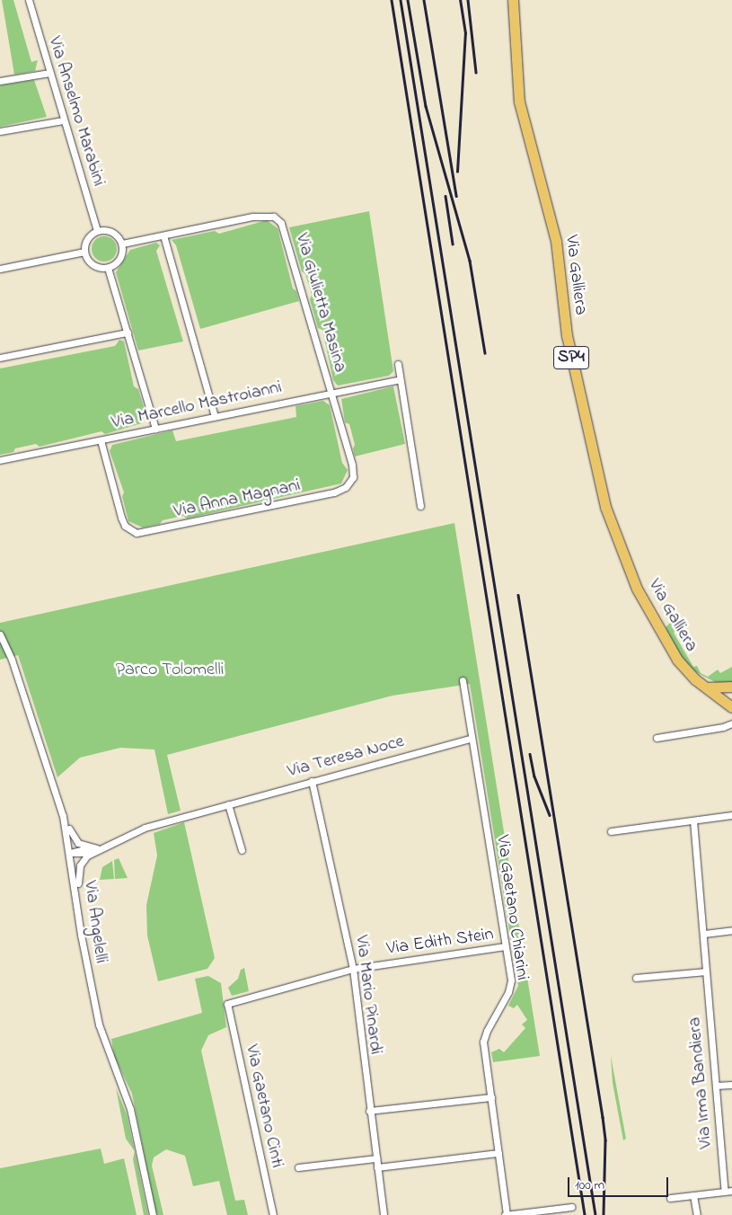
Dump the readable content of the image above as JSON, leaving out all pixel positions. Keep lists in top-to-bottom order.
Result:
{
  "streets": {
    "main road": ["Via Galliera", "SP4"],
    "street": [
      "Via Anselmo Marabini",
      "Via Giulietta Masina",
      "Via Marcello Mastroianni",
      "Via Anna Magnani",
      "Via Teresa Noce",
      "Via Gaetano Chiarini",
      "Via Angelelli",
      "Via Edith Stein",
      "Via Mario Pinardi",
      "Via Irma Bandiera",
      "Via Gaetano Cinti"
    ]
  },
  "crossings": [
    ["Via Anselmo Marabini", "Via Giulietta Masina"],
    ["Via Giulietta Masina", "Via Marcello Mastroianni"],
    ["Via Giulietta Masina", "Via Anna Magnani"],
    ["Via Marcello Mastroianni", "Via Anna Magnani"],
    ["Via Teresa Noce", "Via Gaetano Chiarini"],
    ["Via Teresa Noce", "Via Angelelli"],
    ["Via Teresa Noce", "Via Mario Pinardi"],
    ["Via Gaetano Chiarini", "Via Edith Stein"],
    ["Via Edith Stein", "Via Mario Pinardi"],
    ["Via Edith Stein", "Via Gaetano Cinti"],
    ["Via Mario Pinardi", "Via Gaetano Cinti"]
  ],
  "parks": ["Parco Tolomelli"],
  "scale_bar": "100 m"
}
